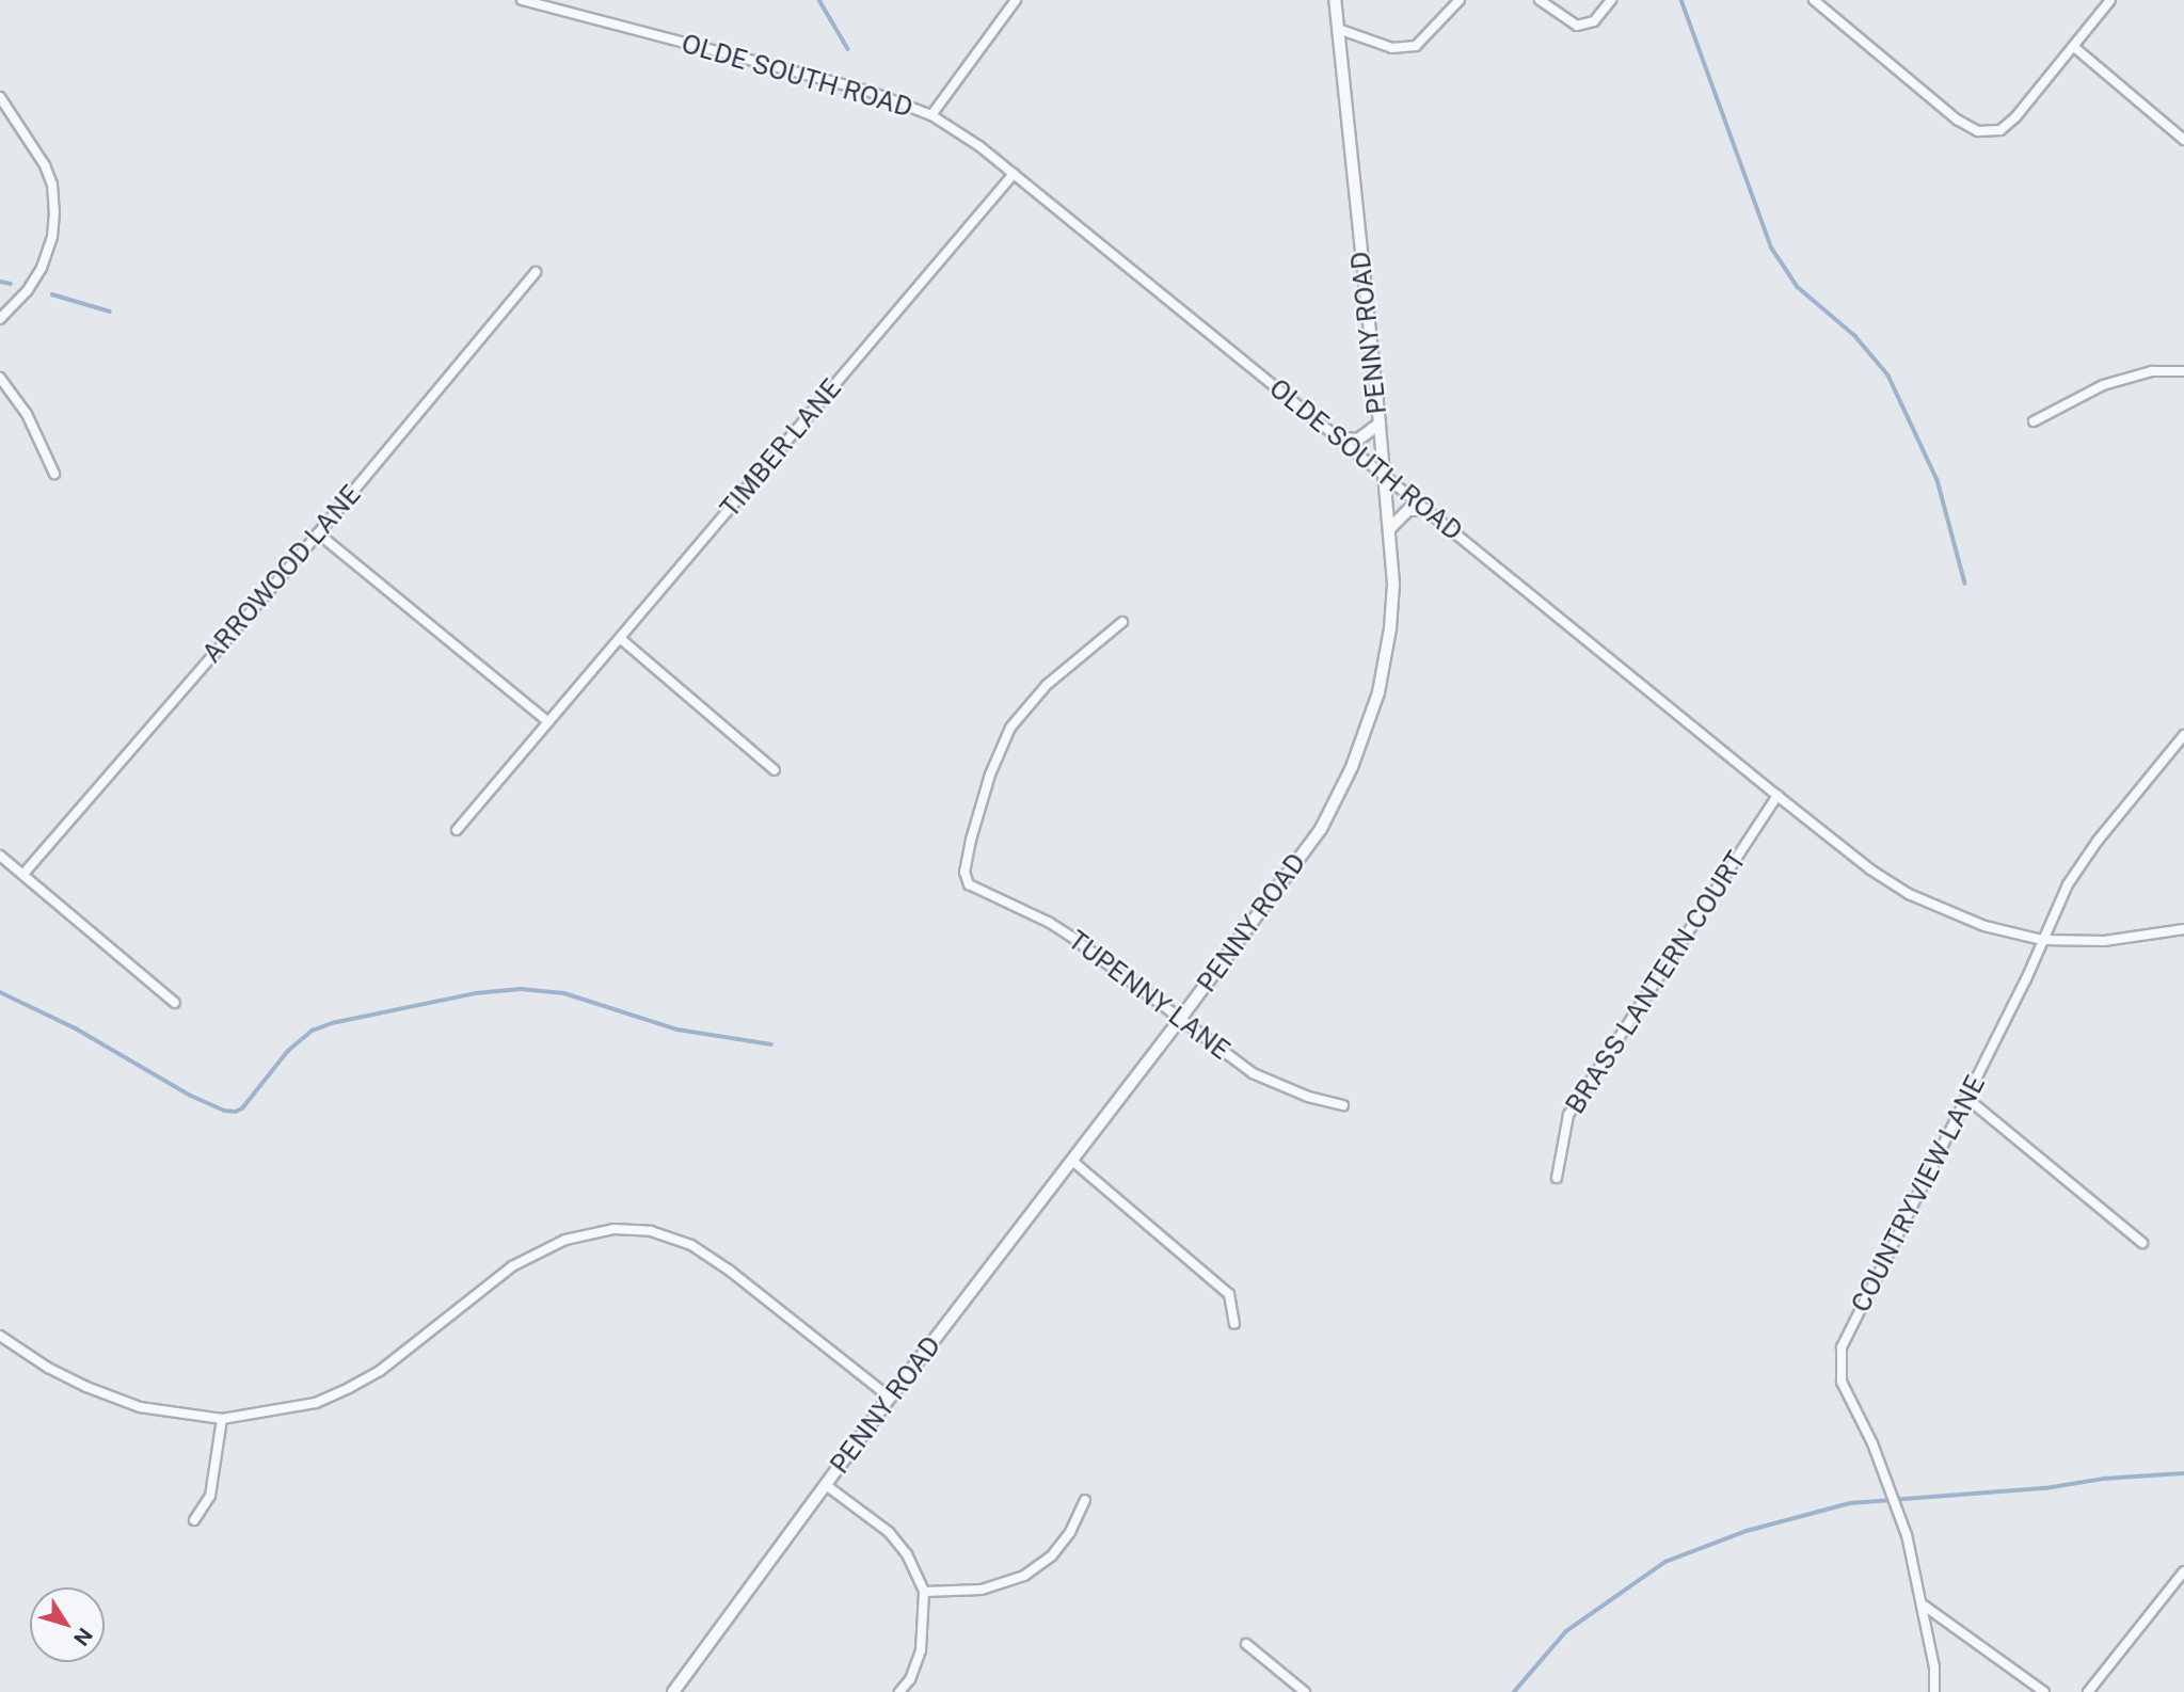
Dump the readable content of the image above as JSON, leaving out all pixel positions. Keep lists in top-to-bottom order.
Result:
{
  "streets": {
    "street": [
      "OLDE SOUTH ROAD",
      "PENNY ROAD",
      "TIMBER LANE",
      "ARROWOOD LANE",
      "BRASS LANTERN COURT",
      "TUPENNY LANE",
      "COUNTRYVIEW LANE"
    ]
  },
  "crossings": [
    ["OLDE SOUTH ROAD", "PENNY ROAD"],
    ["OLDE SOUTH ROAD", "TIMBER LANE"],
    ["OLDE SOUTH ROAD", "BRASS LANTERN COURT"],
    ["OLDE SOUTH ROAD", "COUNTRYVIEW LANE"],
    ["PENNY ROAD", "TUPENNY LANE"]
  ],
  "north": "bottom right"
}
